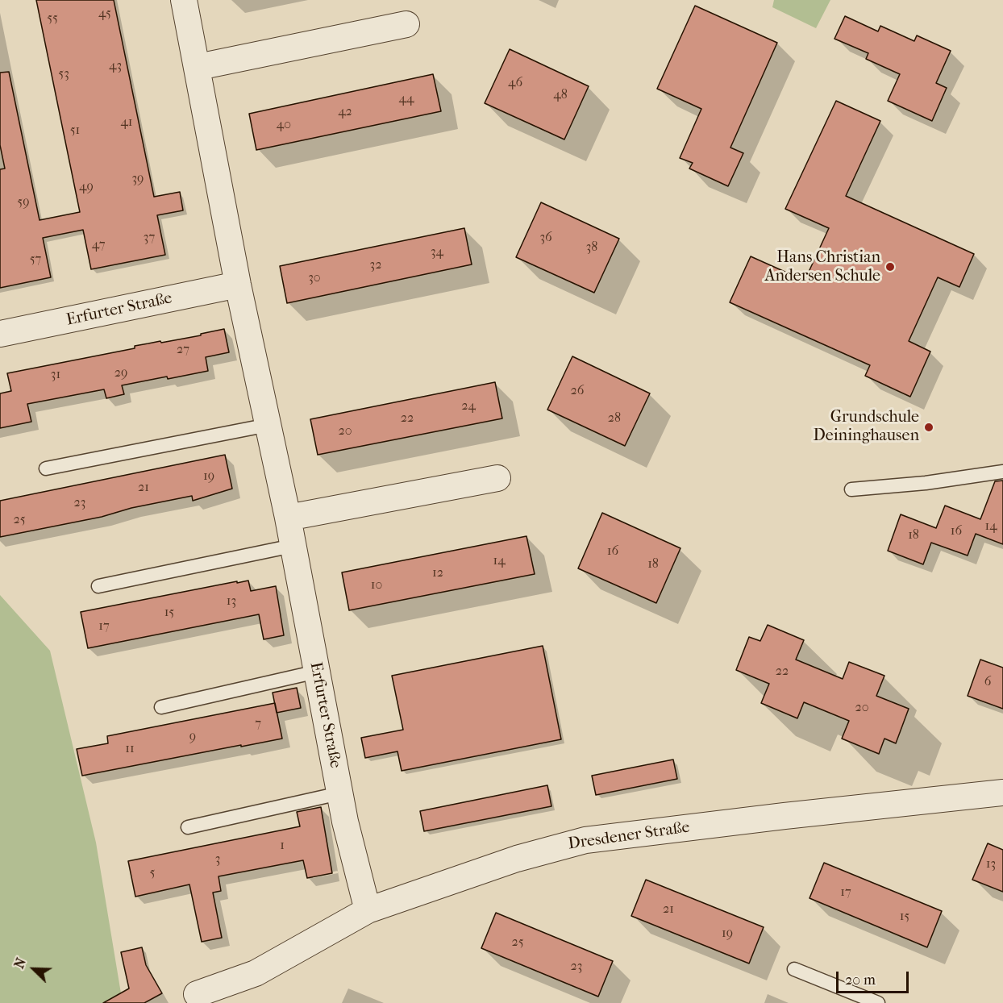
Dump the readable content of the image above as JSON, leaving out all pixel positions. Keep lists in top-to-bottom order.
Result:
{
  "streets": {
    "street": ["Erfurter Straße", "Dresdener Straße"]
  },
  "crossings": [
    ["Erfurter Straße", "Dresdener Straße"]
  ],
  "places": ["Hans Christian Andersen Schule", "Grundschule Deininghausen"],
  "house_numbers": [
    "45",
    "55",
    "43",
    "53",
    "46",
    "48",
    "44",
    "42",
    "41",
    "40",
    "51",
    "39",
    "49",
    "59",
    "37",
    "36",
    "47",
    "38",
    "34",
    "57",
    "32",
    "30",
    "27",
    "29",
    "31",
    "26",
    "24",
    "22",
    "28",
    "20",
    "19",
    "21",
    "23",
    "25",
    "14",
    "16",
    "18",
    "16",
    "14",
    "18",
    "12",
    "10",
    "13",
    "15",
    "17",
    "22",
    "6",
    "20",
    "7",
    "9",
    "11",
    "1",
    "3",
    "13",
    "5",
    "17",
    "21",
    "15",
    "19",
    "25",
    "23"
  ],
  "scale_bar": "20 m",
  "north": "top left"
}
